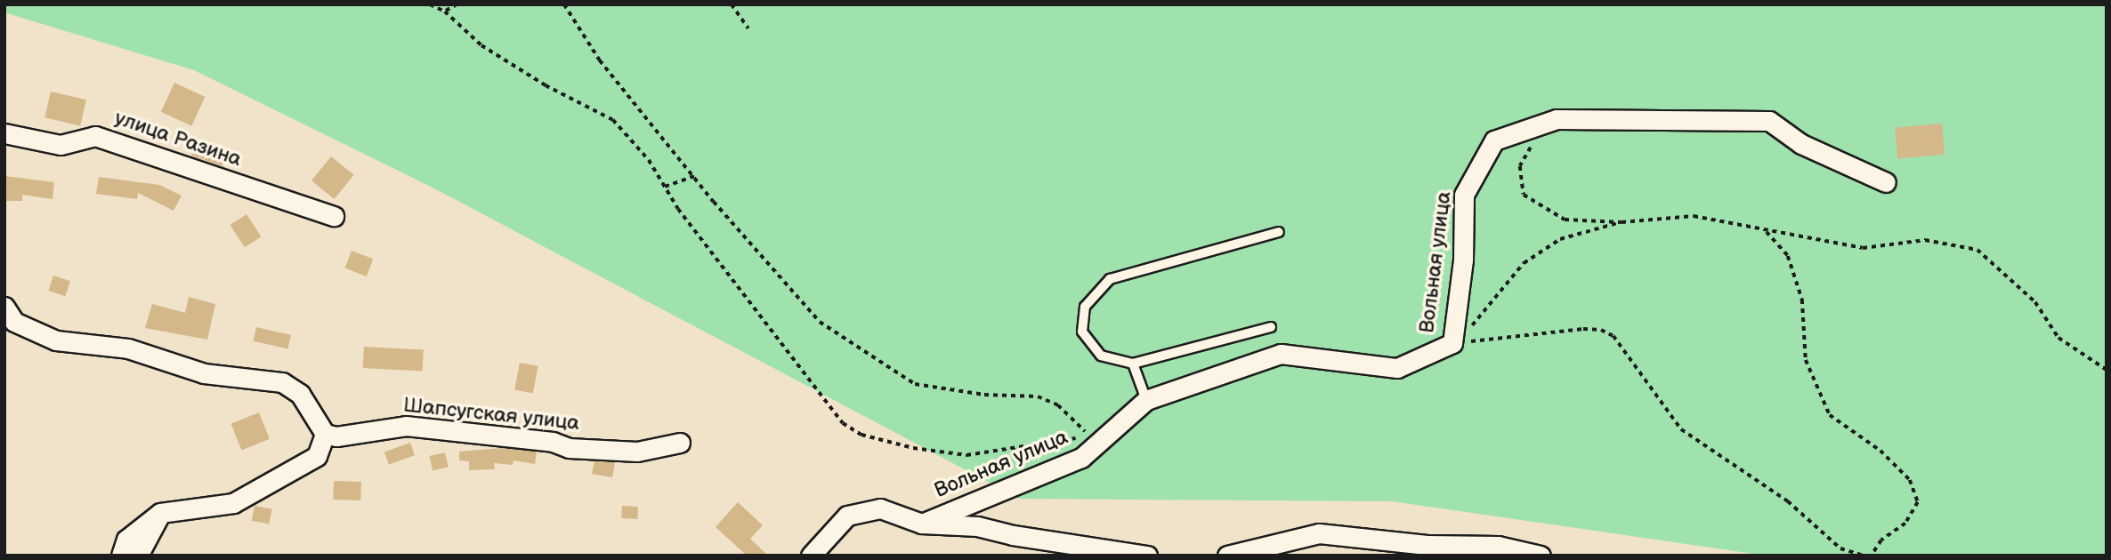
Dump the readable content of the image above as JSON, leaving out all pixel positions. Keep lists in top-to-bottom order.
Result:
{
  "streets": {
    "street": ["улица Разина", "Вольная улица", "Шапсугская улица"]
  }
}
